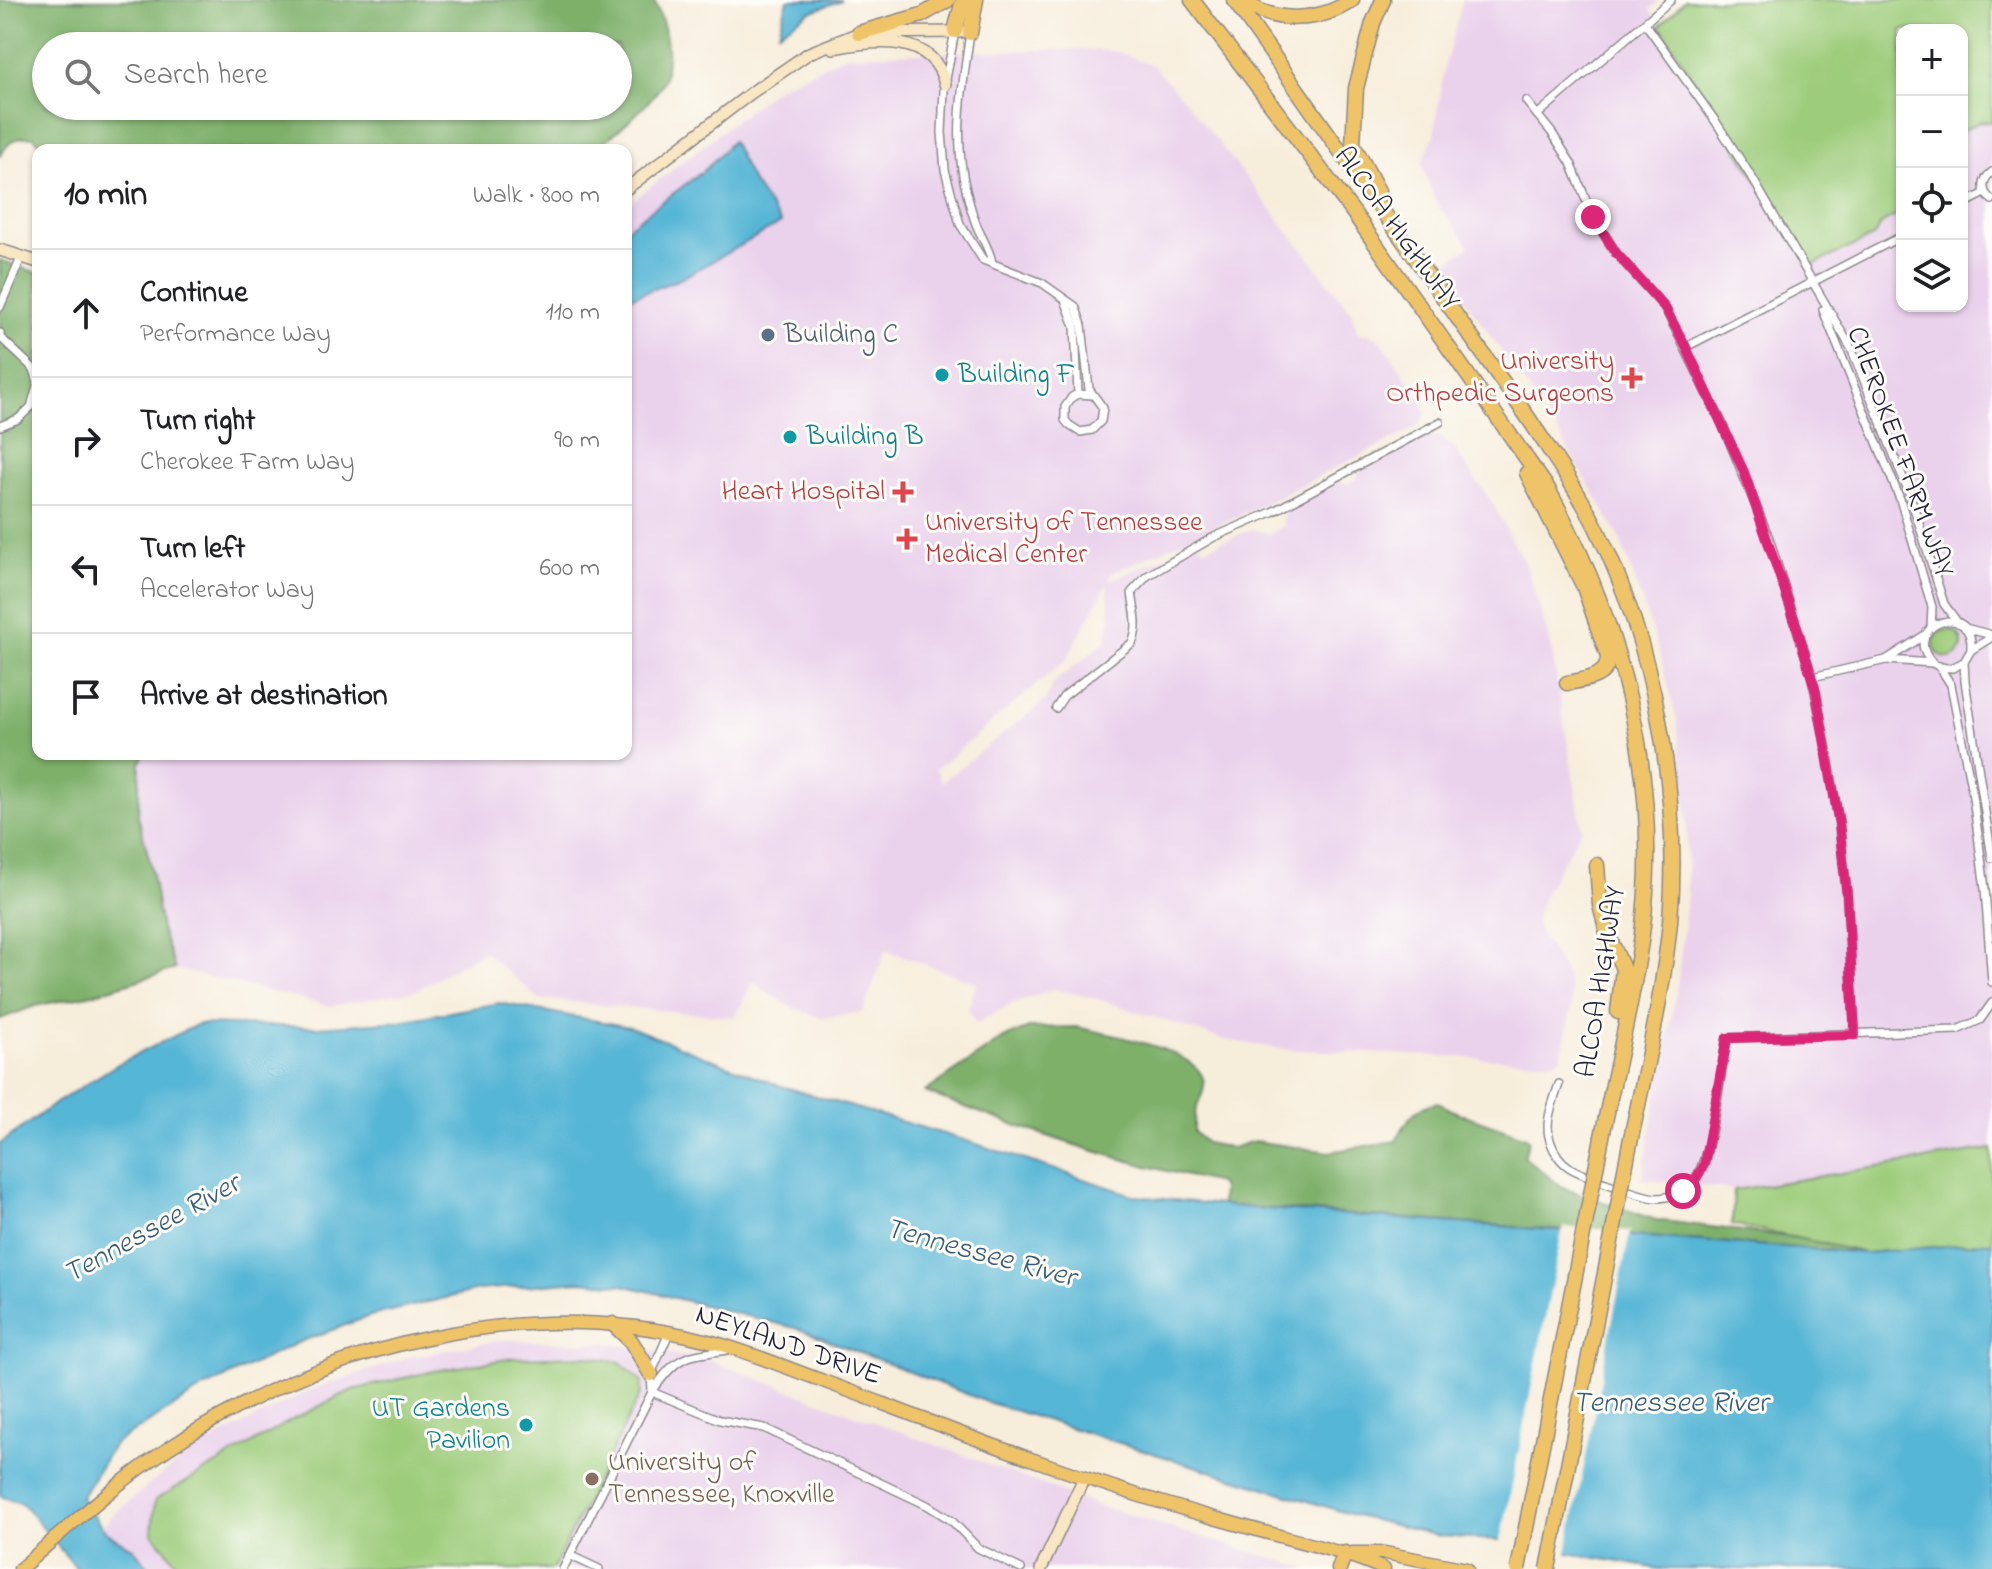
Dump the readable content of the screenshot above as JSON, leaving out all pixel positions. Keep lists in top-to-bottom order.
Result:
{
  "streets": {
    "highway": ["ALCOA HIGHWAY"],
    "main road": ["NEYLAND DRIVE"],
    "street": ["CHEROKEE FARM WAY"]
  },
  "water": ["Tennessee River"],
  "places": {
    "other": [
      "Building C",
      "Building F",
      "Building B",
      "UT Gardens Pavilion",
      "University of Tennessee, Knoxville"
    ],
    "health": ["University Orthpedic Surgeons", "Heart Hospital", "University of Tennessee Medical Center"]
  },
  "page": {
    "map_buttons": ["+", "−"],
    "search": "Search here",
    "heading": ["10 min", "Walk · 800 m"],
    "list": [
      ["Continue", "Performance Way", "110 m"],
      ["Turn right", "Cherokee Farm Way", "90 m"],
      ["Turn left", "Accelerator Way", "600 m"],
      "Arrive at destination"
    ]
  }
}
